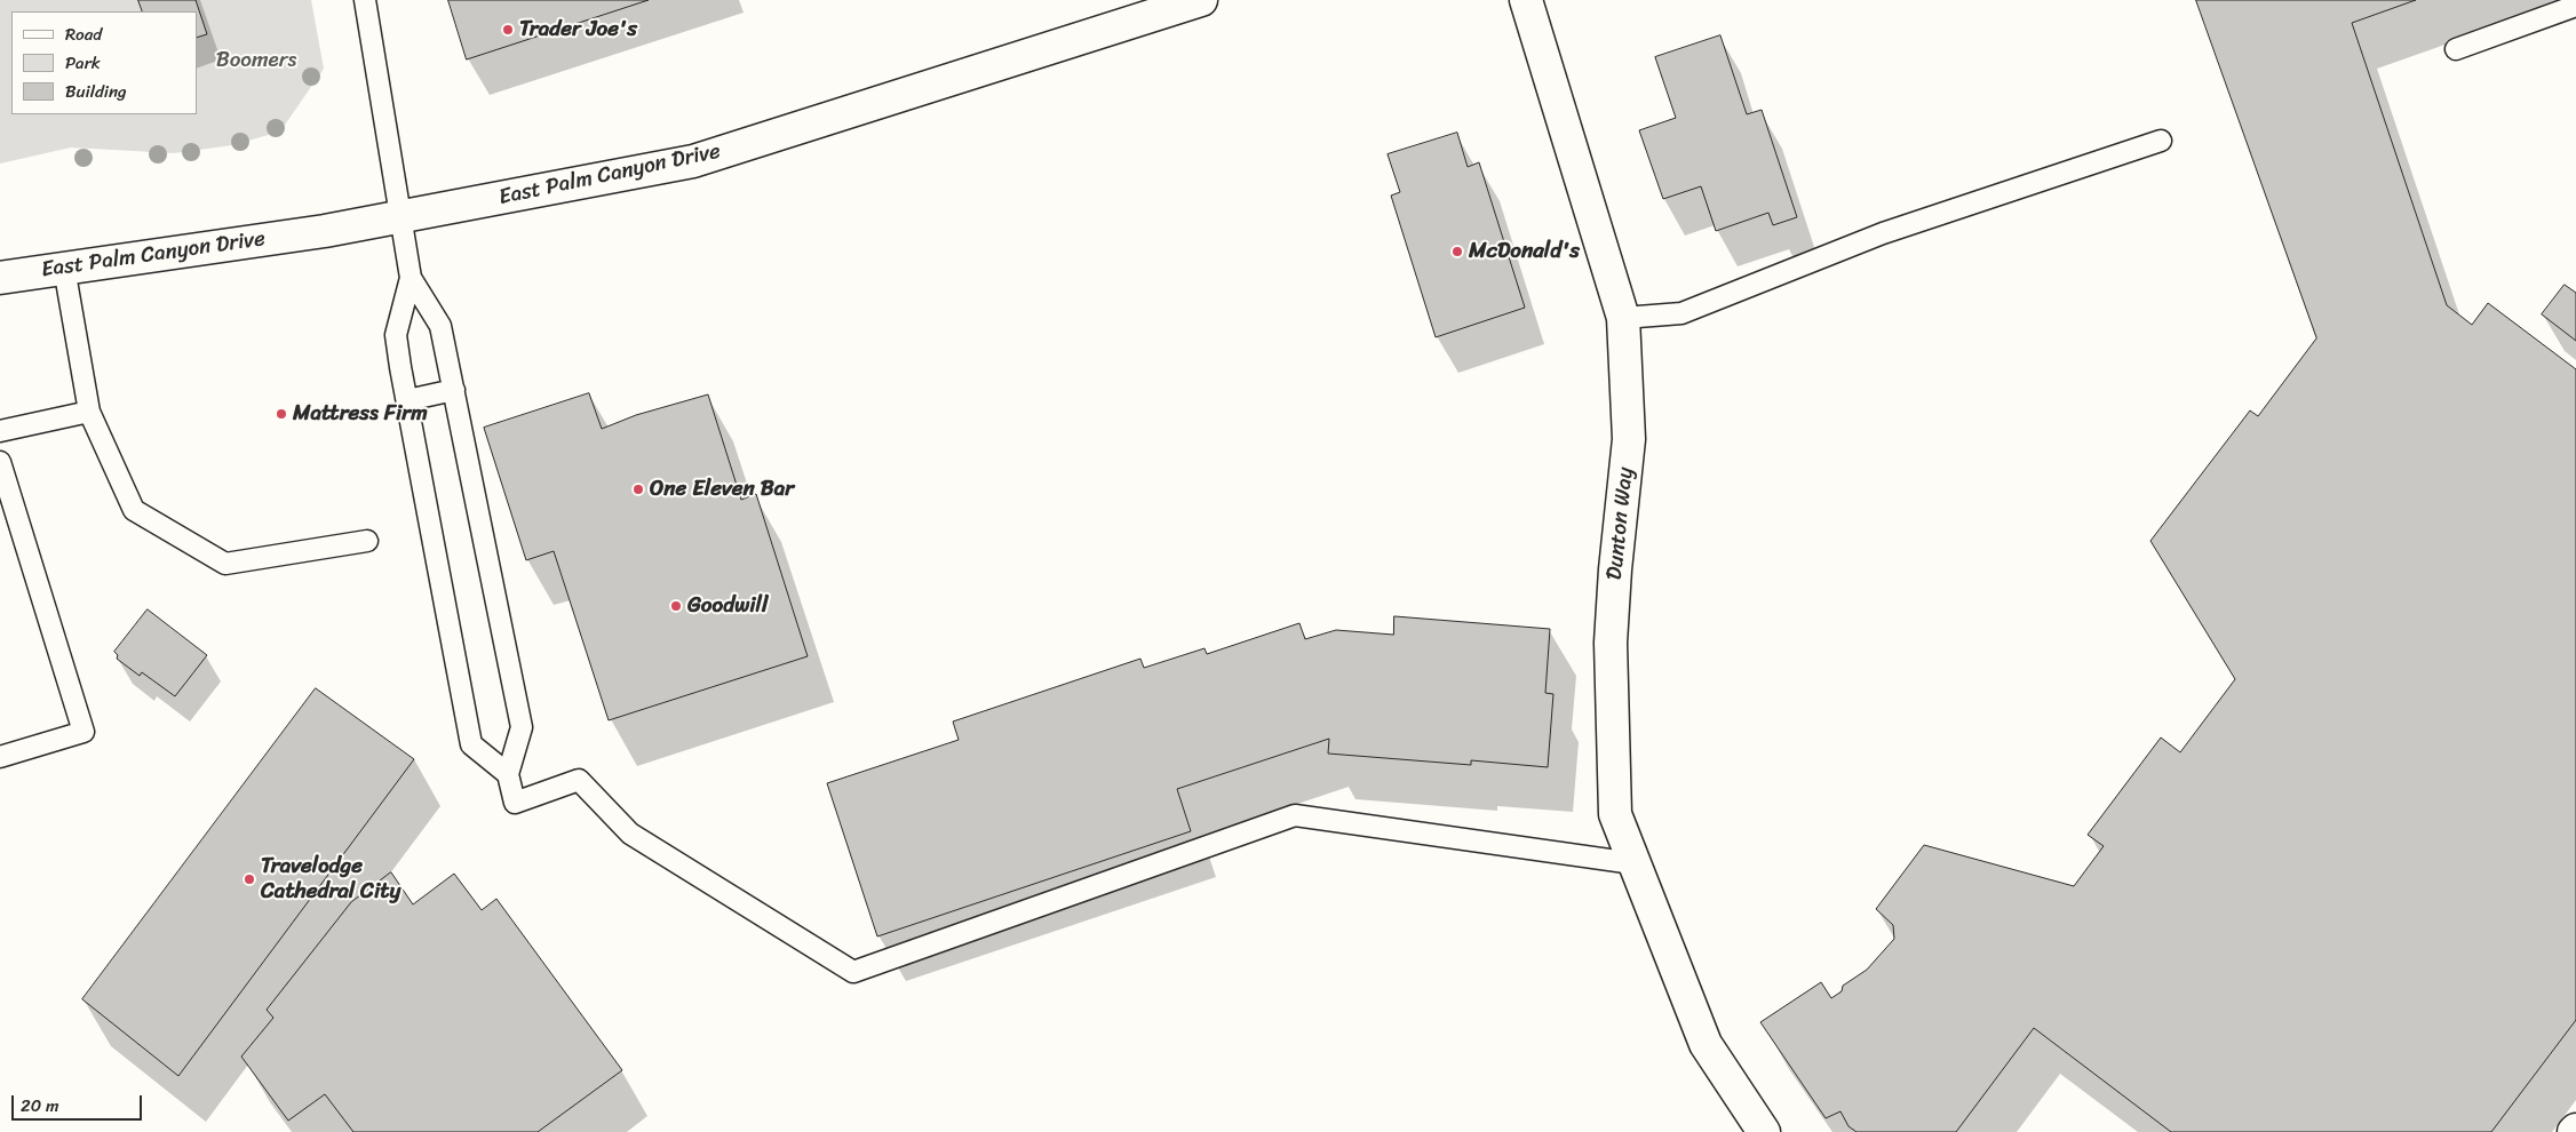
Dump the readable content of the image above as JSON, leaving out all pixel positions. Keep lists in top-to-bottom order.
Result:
{
  "streets": {
    "main road": ["East Palm Canyon Drive", "Dunton Way"]
  },
  "parks": ["Boomers"],
  "places": [
    "Trader Joe's",
    "McDonald's",
    "Mattress Firm",
    "One Eleven Bar",
    "Goodwill",
    "Travelodge Cathedral City"
  ],
  "legend": ["Road", "Park", "Building"],
  "scale_bar": "20 m"
}
